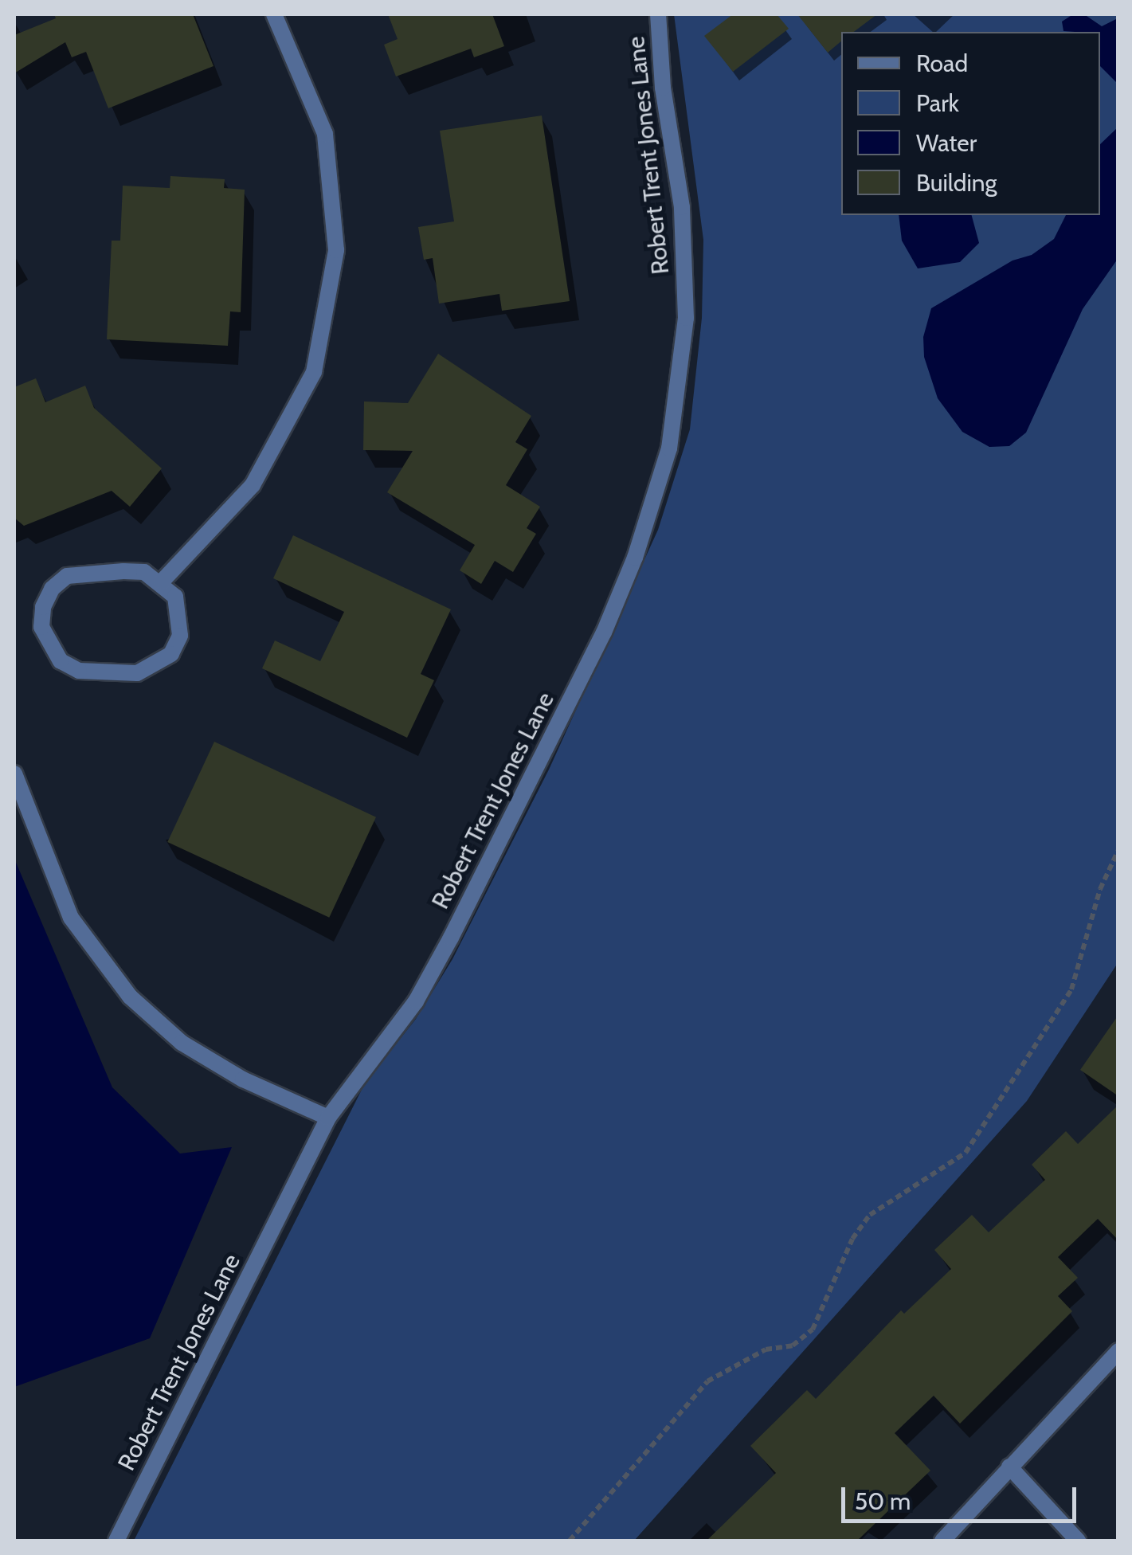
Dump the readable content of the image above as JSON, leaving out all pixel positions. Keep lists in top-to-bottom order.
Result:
{
  "streets": {
    "street": ["Robert Trent Jones Lane"]
  },
  "legend": [
    "Road",
    "Park",
    "Water",
    "Building"
  ],
  "scale_bar": "50 m"
}
